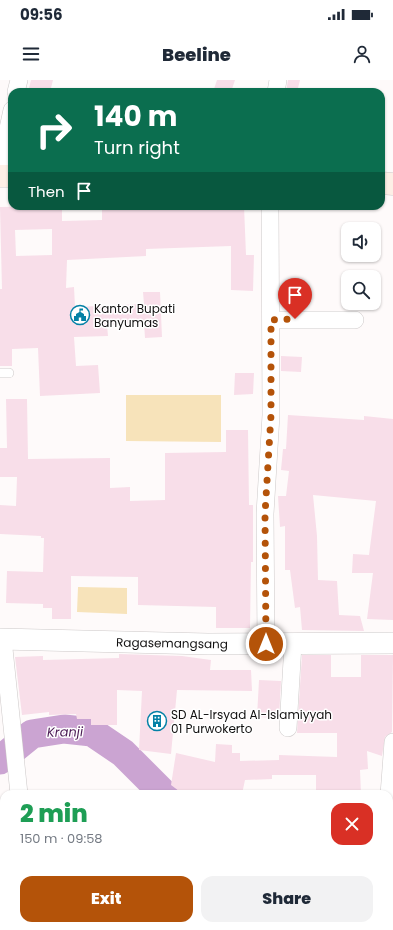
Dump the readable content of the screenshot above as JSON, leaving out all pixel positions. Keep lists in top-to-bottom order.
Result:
{
  "streets": {
    "street": ["Ragasemangsang"]
  },
  "water": ["Kranji"],
  "places": {
    "public building": ["Kantor Bupati Banyumas"],
    "building": ["SD AL-Irsyad Al-Islamiyyah 01 Purwokerto"]
  },
  "page": {
    "status": "09:56",
    "header": "Beeline",
    "turn": ["140 m", "Turn right"],
    "then": "Then",
    "heading": ["2 min", "150 m · 09:58"],
    "buttons": ["Exit", "Share"]
  }
}
